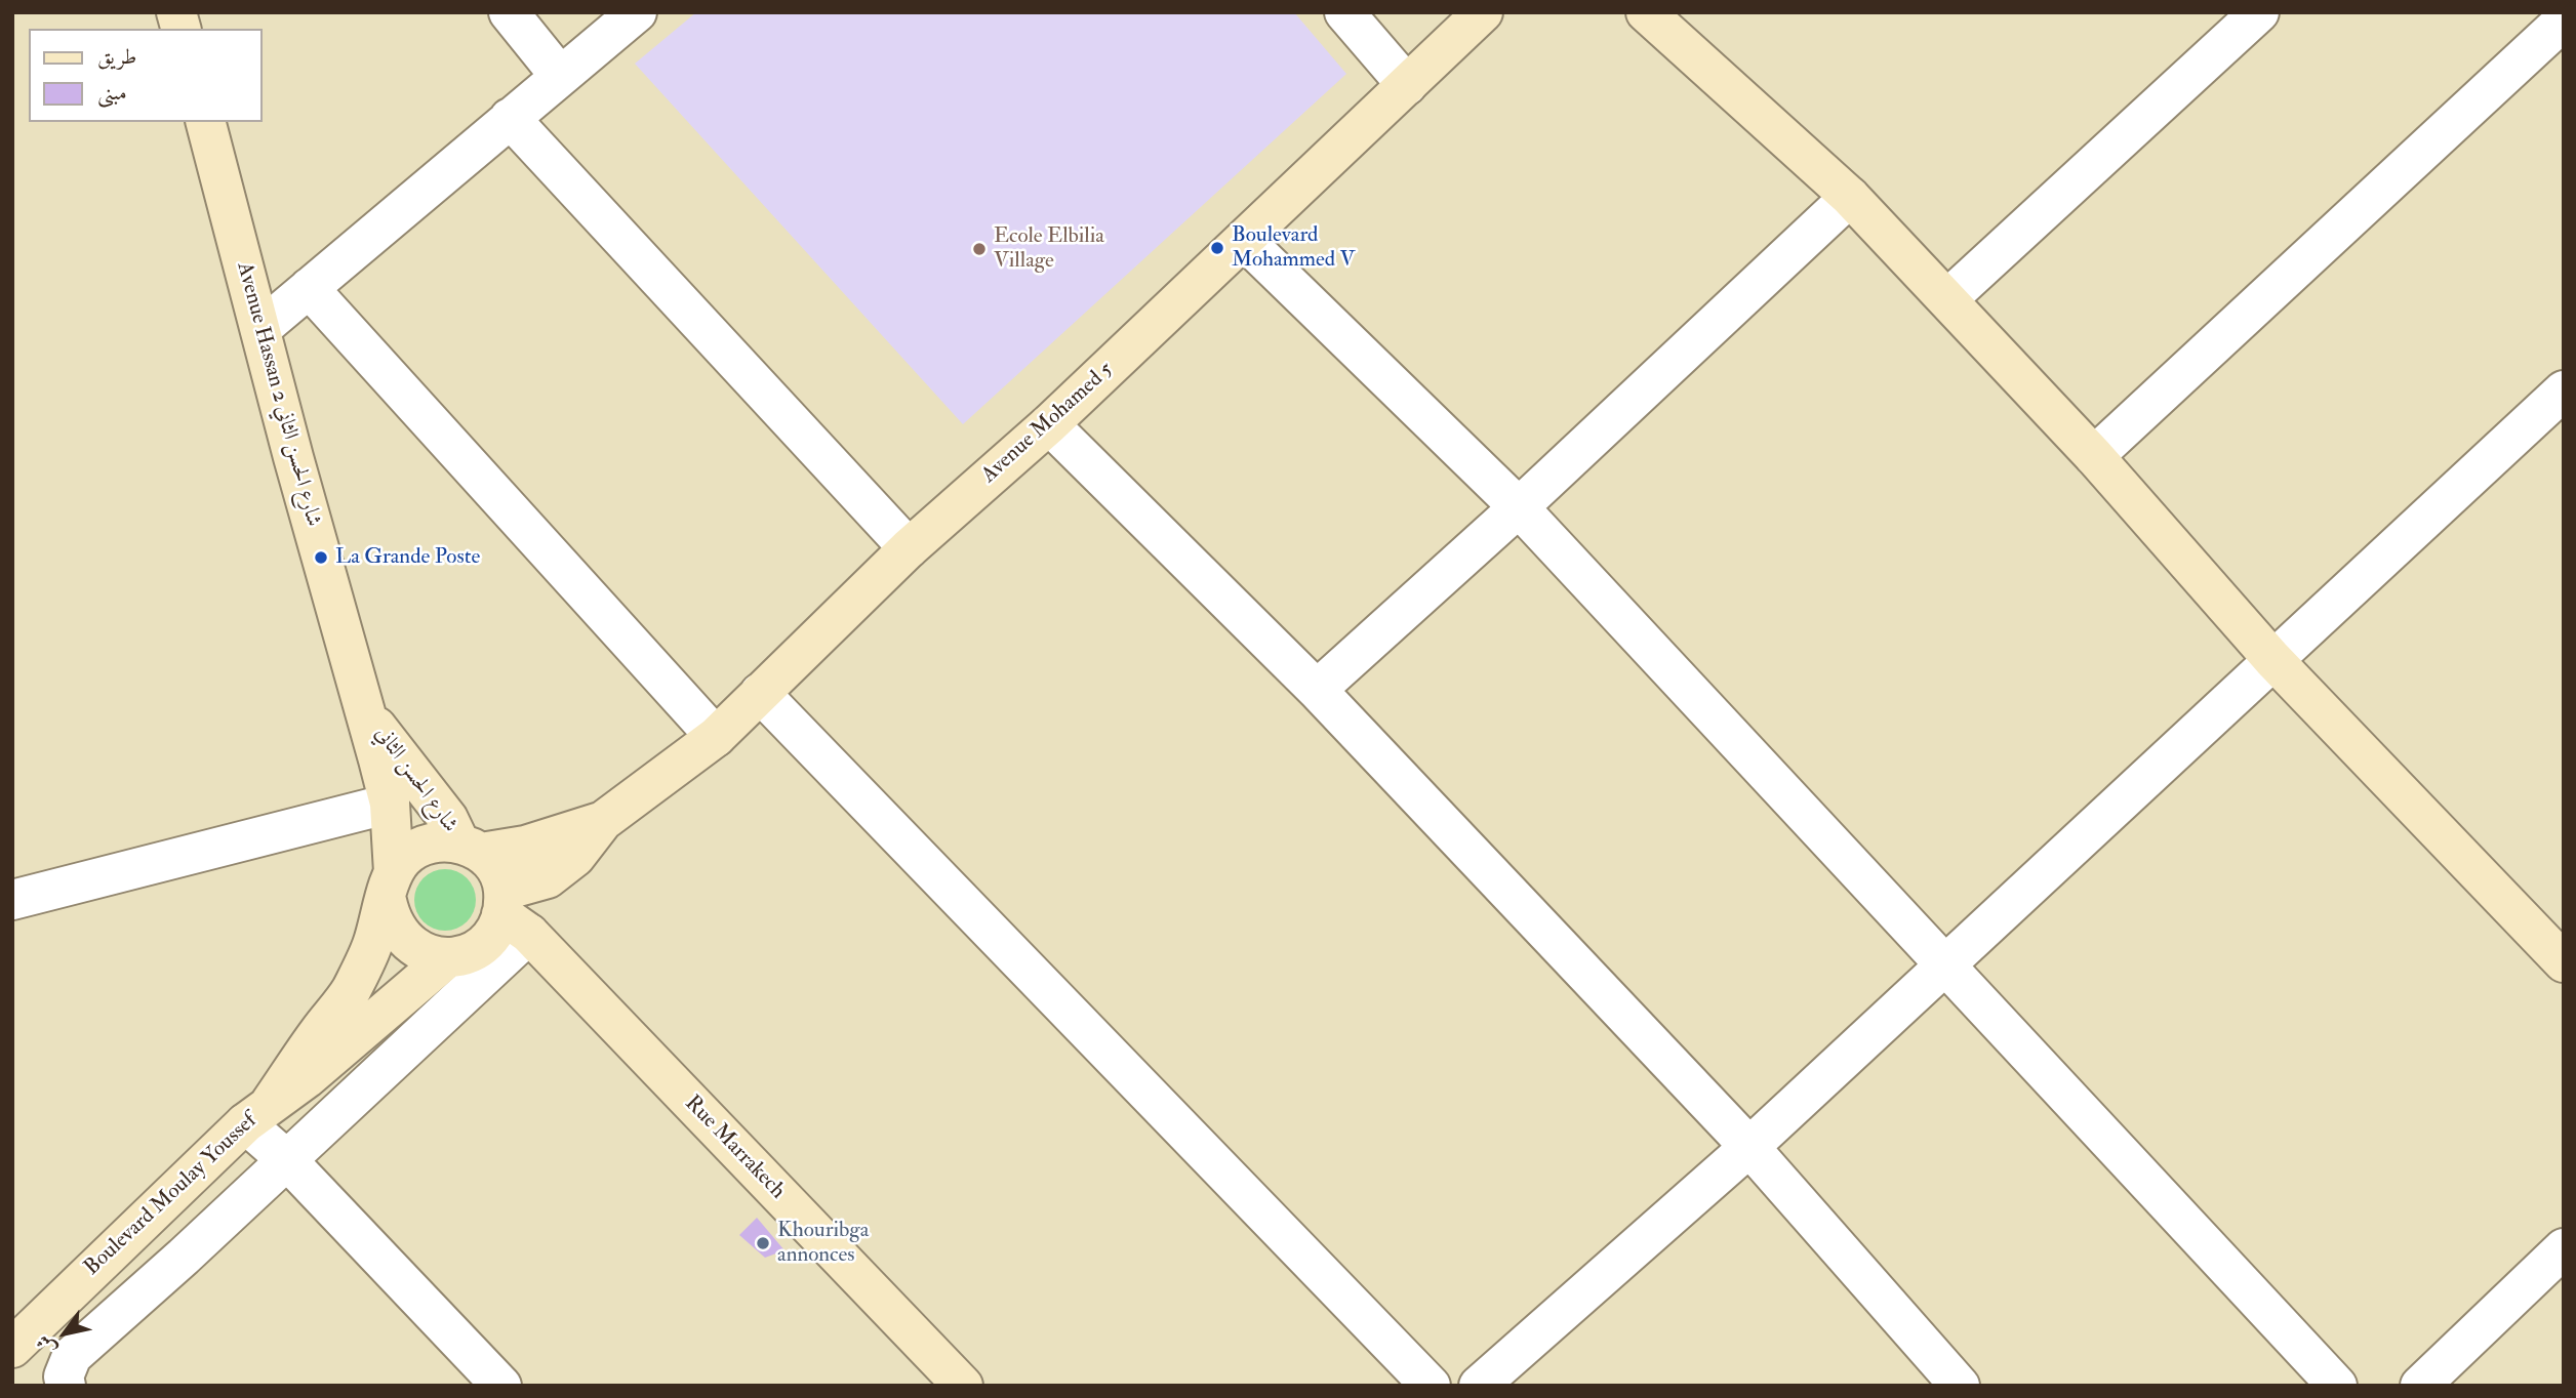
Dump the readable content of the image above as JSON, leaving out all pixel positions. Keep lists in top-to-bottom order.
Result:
{
  "streets": {
    "main road": [
      "Avenue Hassan 2 شارع الحسن الثاني",
      "Avenue Mohamed 5",
      "شارع الحسن الثاني",
      "Rue Marrakech",
      "Boulevard Moulay Youssef"
    ]
  },
  "crossings": [
    ["Avenue Hassan 2 شارع الحسن الثاني", "شارع الحسن الثاني"],
    ["Avenue Mohamed 5", "شارع الحسن الثاني"],
    ["Avenue Mohamed 5", "Rue Marrakech"],
    ["شارع الحسن الثاني", "Rue Marrakech"]
  ],
  "places": [
    "Boulevard Mohammed V",
    "Ecole Elbilia Village",
    "La Grande Poste",
    "Khouribga annonces"
  ],
  "legend": ["طريق", "مبنى"],
  "north": "bottom left"
}
